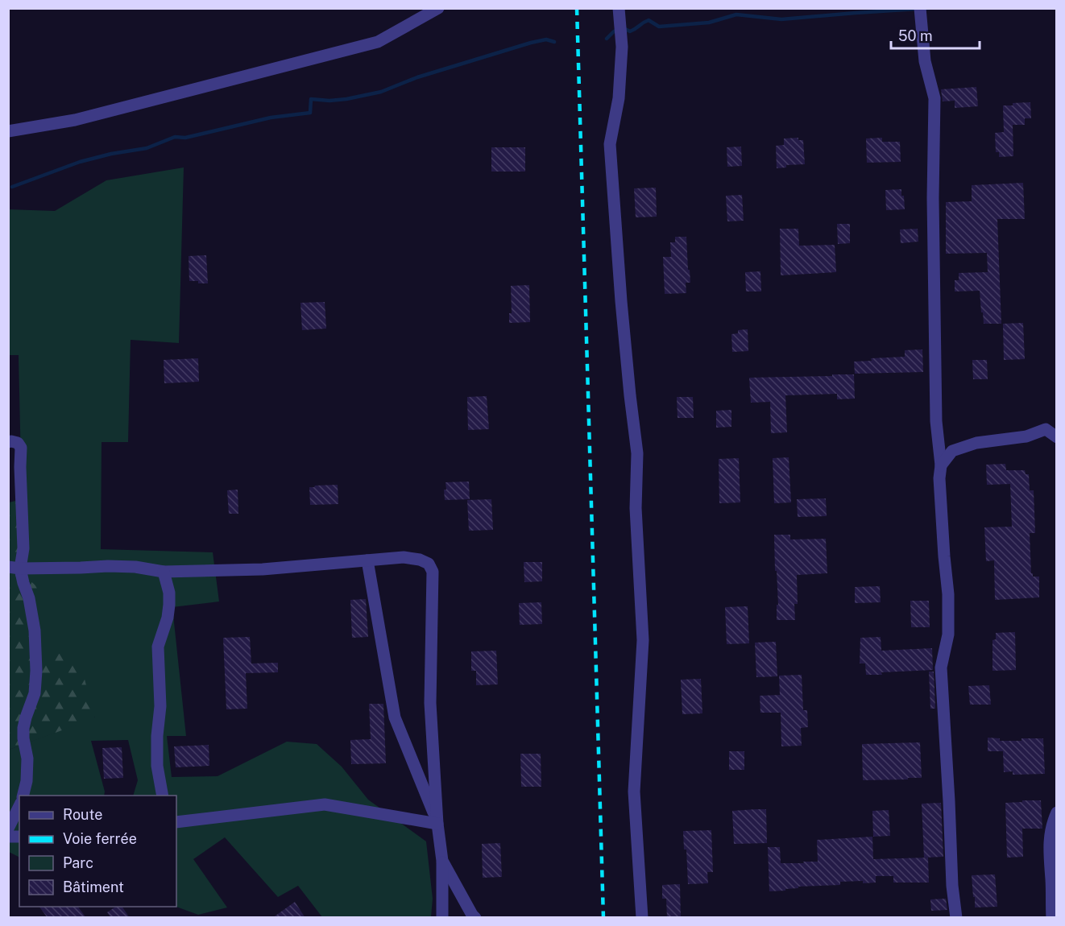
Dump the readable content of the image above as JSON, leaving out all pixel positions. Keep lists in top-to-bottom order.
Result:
{
  "legend": [
    "Route",
    "Voie ferrée",
    "Parc",
    "Bâtiment"
  ],
  "scale_bar": "50 m"
}
